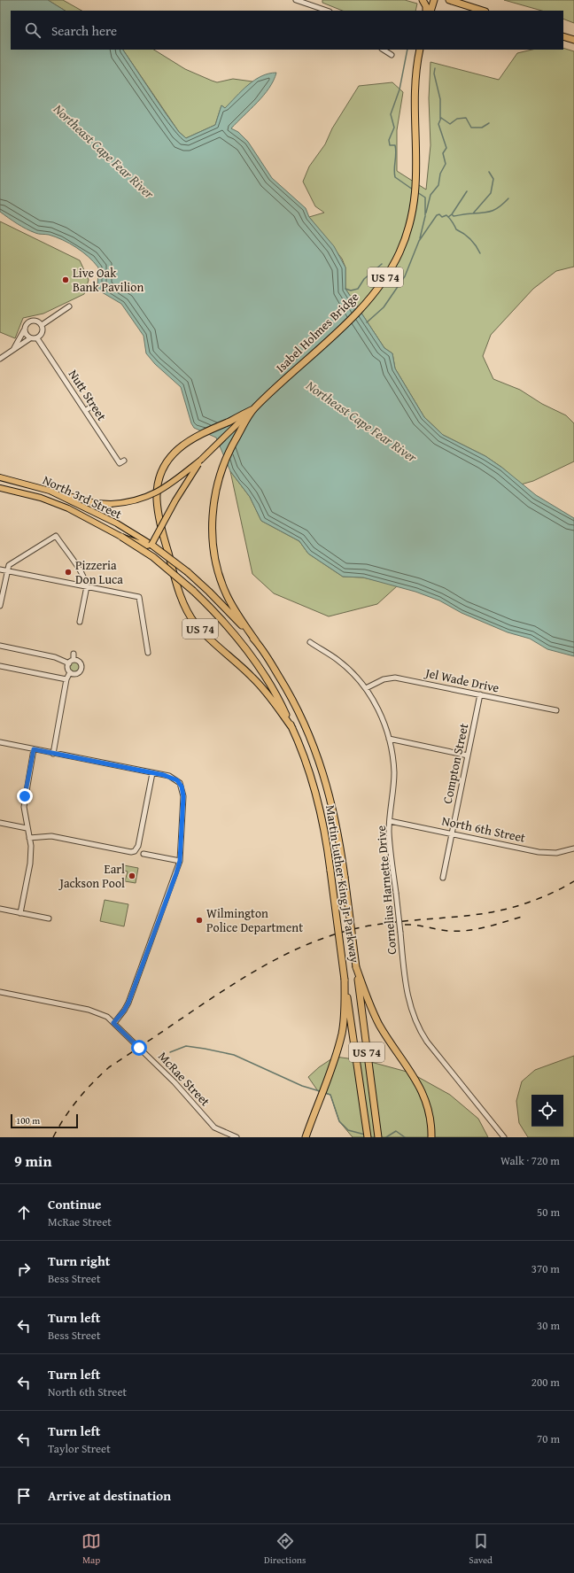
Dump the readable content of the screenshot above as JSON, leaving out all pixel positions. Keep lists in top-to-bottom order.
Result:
{
  "streets": {
    "highway": ["US 74", "Isabel Holmes Bridge", "Martin Luther King Jr Parkway"],
    "main road": ["North 3rd Street"],
    "street": [
      "Nutt Street",
      "Jel Wade Drive",
      "Compton Street",
      "North 6th Street",
      "Cornelius Harnette Drive",
      "McRae Street"
    ]
  },
  "crossings": [
    ["US 74", "Isabel Holmes Bridge"],
    ["US 74", "Martin Luther King Jr Parkway"],
    ["Isabel Holmes Bridge", "North 3rd Street"],
    ["Isabel Holmes Bridge", "Martin Luther King Jr Parkway"],
    ["North 3rd Street", "Martin Luther King Jr Parkway"],
    ["Jel Wade Drive", "Compton Street"],
    ["Jel Wade Drive", "Cornelius Harnette Drive"],
    ["Compton Street", "North 6th Street"],
    ["North 6th Street", "Cornelius Harnette Drive"]
  ],
  "water": ["Northeast Cape Fear River"],
  "places": [
    "Live Oak Bank Pavilion",
    "Pizzeria Don Luca",
    "Earl Jackson Pool",
    "Wilmington Police Department"
  ],
  "scale_bar": "100 m",
  "page": {
    "search": "Search here",
    "scale": "100 m",
    "heading": ["9 min", "Walk · 720 m"],
    "list": [
      ["Continue", "McRae Street", "50 m"],
      ["Turn right", "Bess Street", "370 m"],
      ["Turn left", "Bess Street", "30 m"],
      ["Turn left", "North 6th Street", "200 m"],
      ["Turn left", "Taylor Street", "70 m"],
      "Arrive at destination"
    ],
    "nav": ["Map", "Directions", "Saved"]
  }
}
